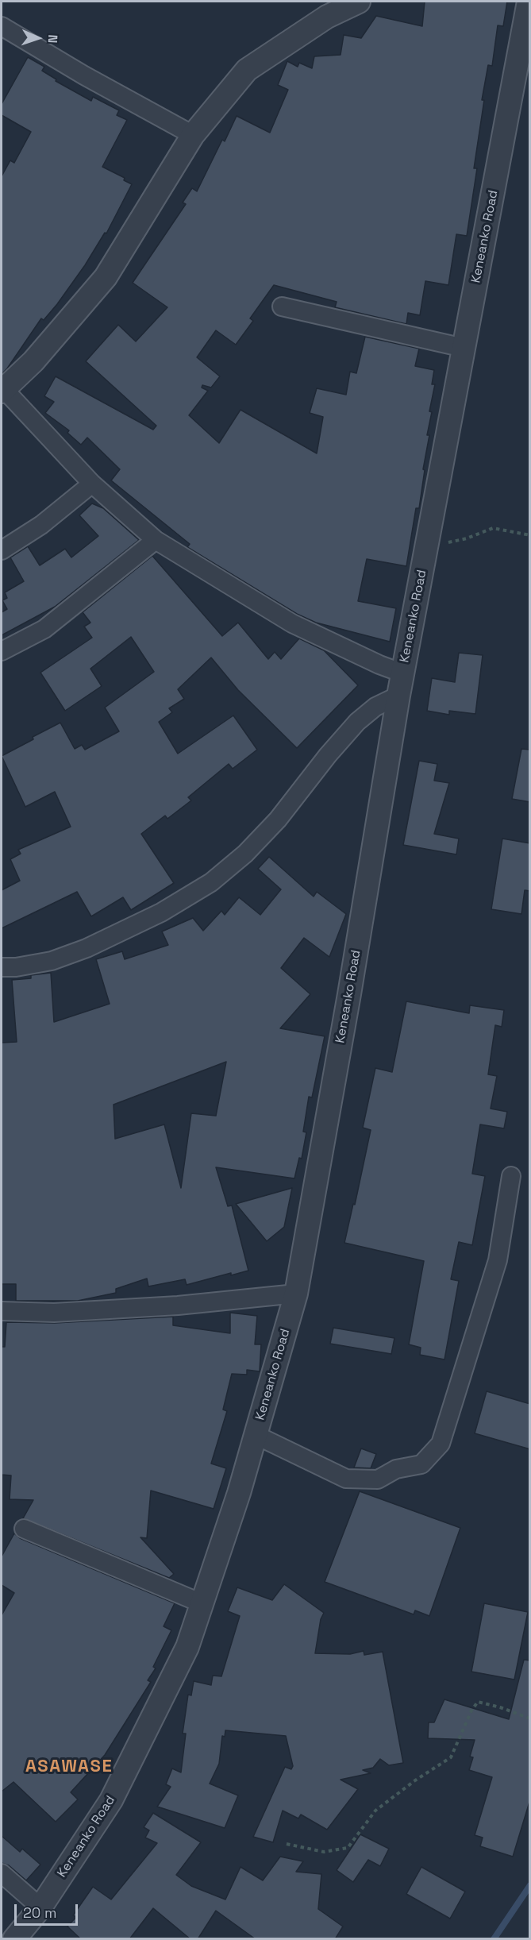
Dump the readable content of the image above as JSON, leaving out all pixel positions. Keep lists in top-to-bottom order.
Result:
{
  "streets": {
    "street": ["Keneanko Road"]
  },
  "districts": ["ASAWASE"],
  "scale_bar": "20 m",
  "north": "right"
}
